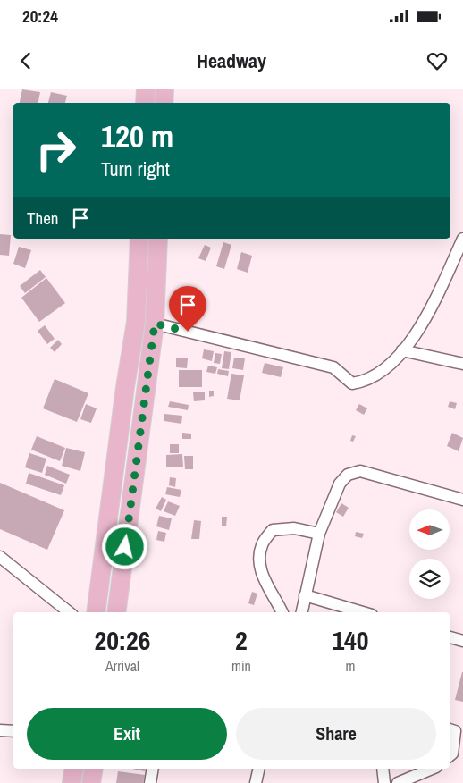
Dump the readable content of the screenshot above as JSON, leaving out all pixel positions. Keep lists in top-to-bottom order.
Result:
{
  "north": "left",
  "page": {
    "status": "20:24",
    "header": "Headway",
    "turn": ["120 m", "Turn right"],
    "then": "Then",
    "eta": [
      "20:26",
      "Arrival",
      "2",
      "min",
      "140",
      "m"
    ],
    "buttons": ["Exit", "Share"]
  }
}
